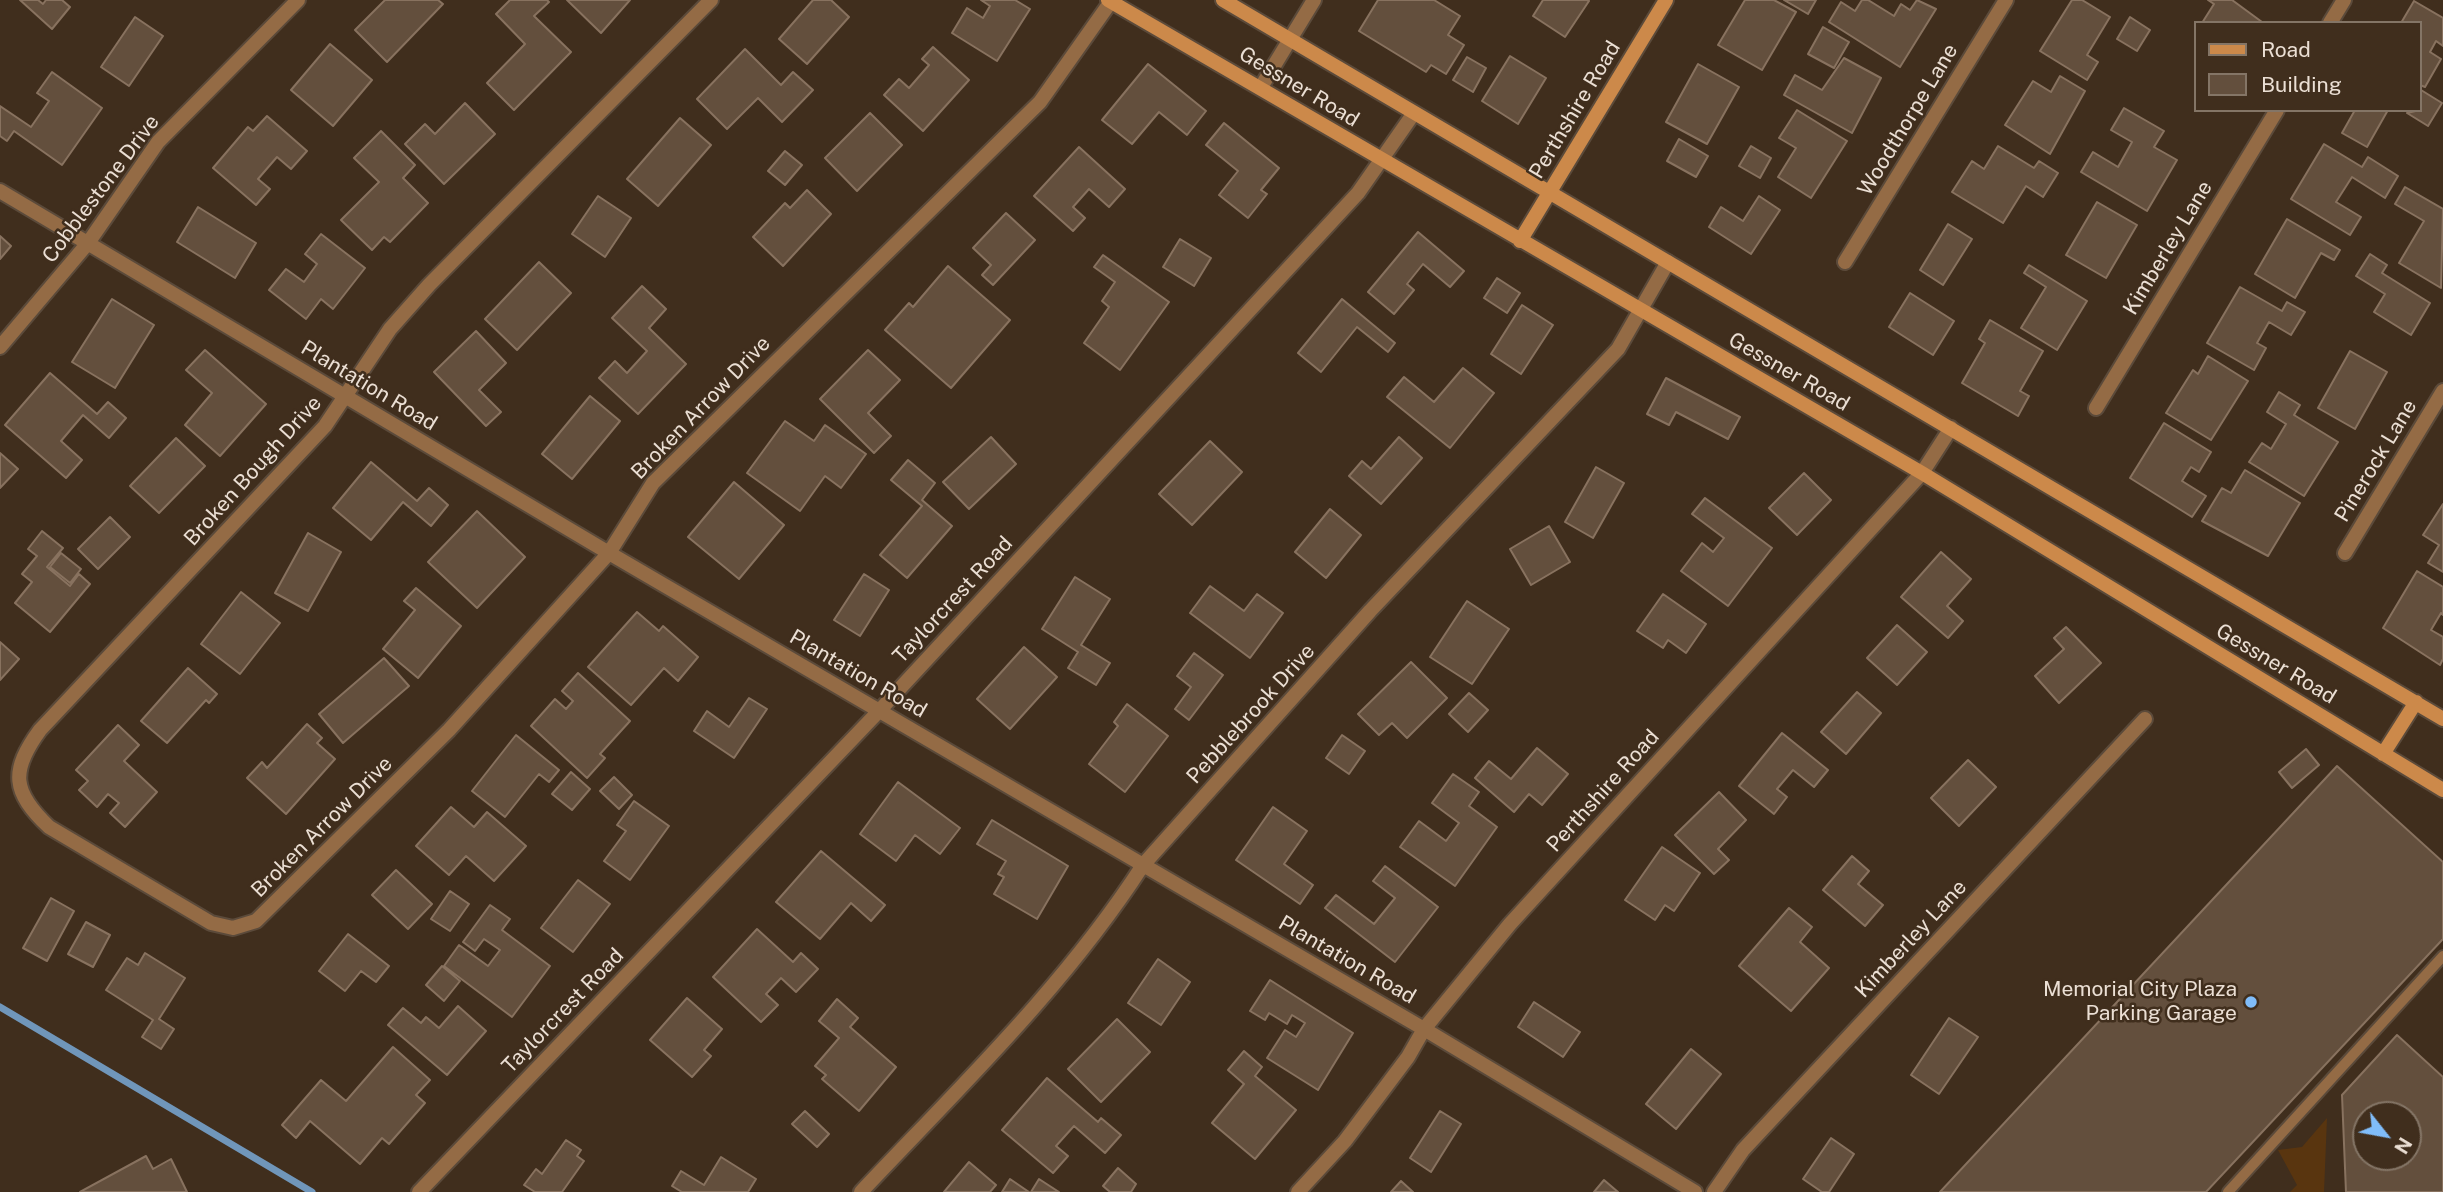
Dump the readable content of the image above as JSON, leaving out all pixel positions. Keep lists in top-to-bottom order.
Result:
{
  "streets": {
    "main road": ["Gessner Road", "Perthshire Road"],
    "street": [
      "Woodthorpe Lane",
      "Cobblestone Drive",
      "Kimberley Lane",
      "Plantation Road",
      "Broken Arrow Drive",
      "Pinerock Lane",
      "Broken Bough Drive",
      "Taylorcrest Road",
      "Pebblebrook Drive"
    ]
  },
  "crossings": [
    ["Gessner Road", "Perthshire Road"],
    ["Gessner Road", "Broken Arrow Drive"],
    ["Gessner Road", "Taylorcrest Road"],
    ["Gessner Road", "Pebblebrook Drive"],
    ["Perthshire Road", "Plantation Road"],
    ["Cobblestone Drive", "Plantation Road"],
    ["Plantation Road", "Broken Arrow Drive"],
    ["Plantation Road", "Broken Bough Drive"],
    ["Plantation Road", "Taylorcrest Road"],
    ["Plantation Road", "Pebblebrook Drive"],
    ["Broken Arrow Drive", "Broken Bough Drive"]
  ],
  "places": ["Memorial City Plaza Parking Garage"],
  "legend": ["Road", "Building"],
  "north": "bottom right"
}
